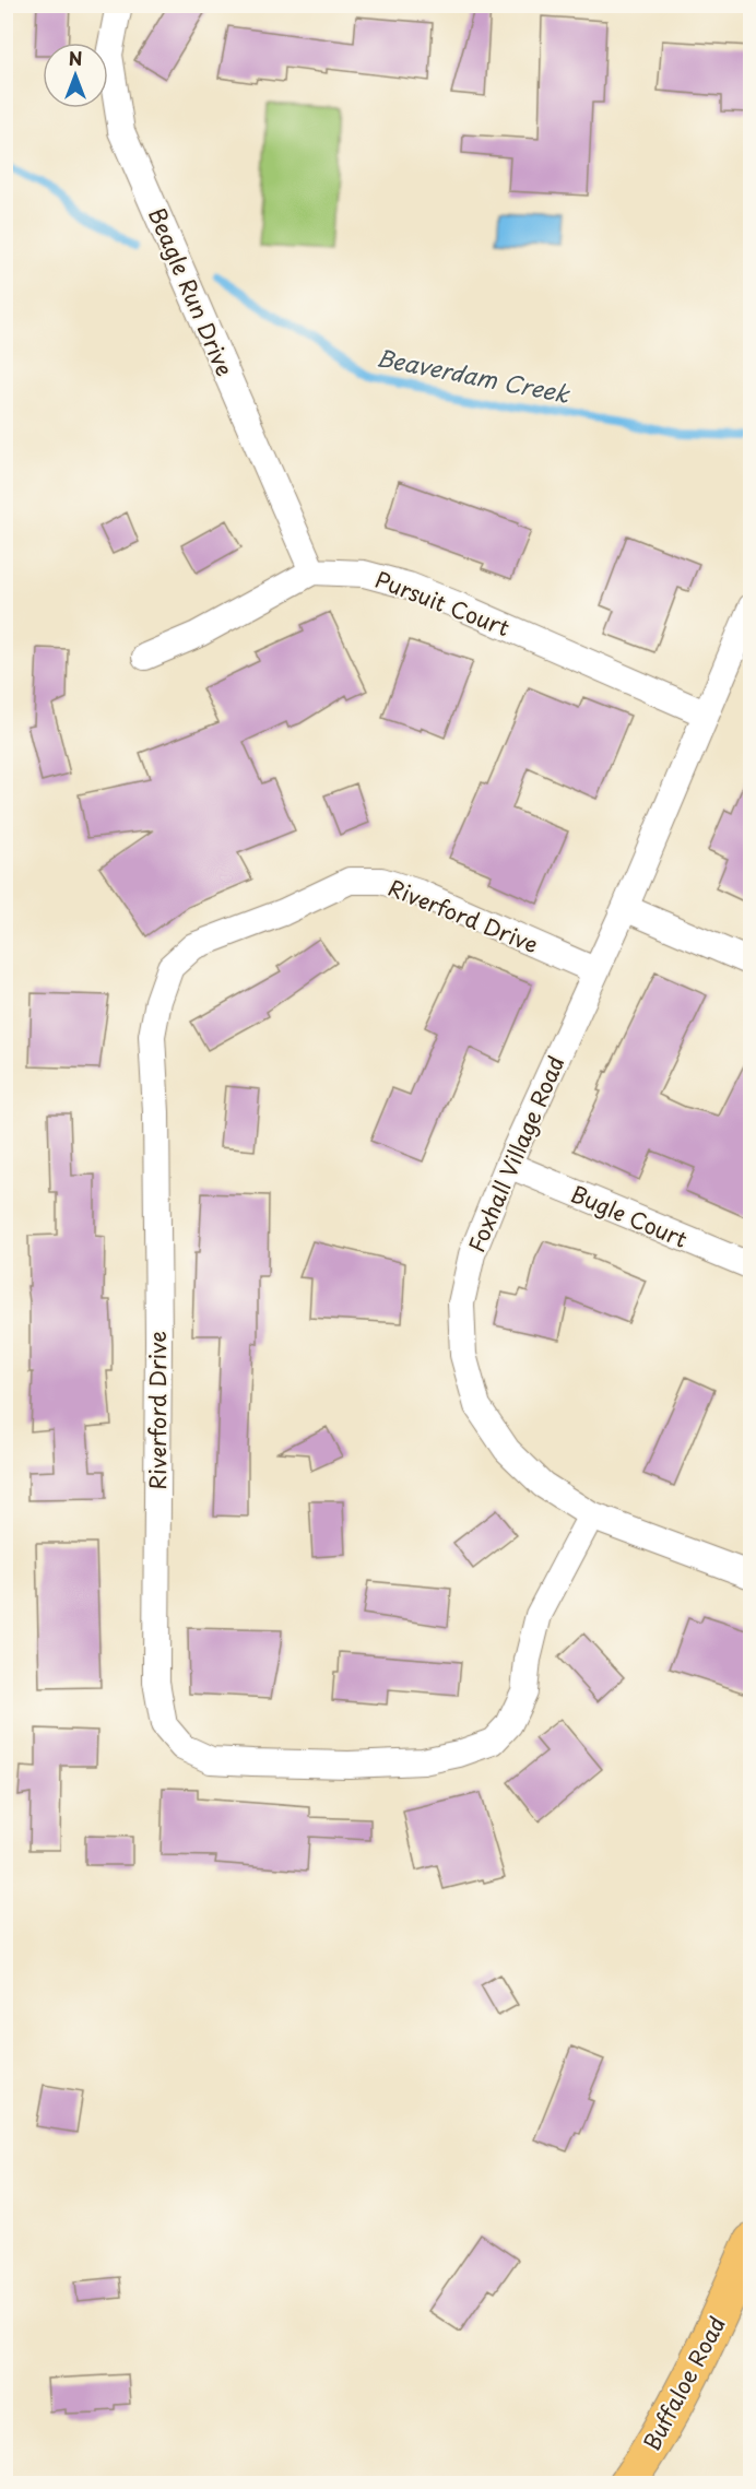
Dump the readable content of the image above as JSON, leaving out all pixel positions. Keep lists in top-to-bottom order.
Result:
{
  "streets": {
    "main road": ["Buffaloe Road"],
    "street": [
      "Beagle Run Drive",
      "Pursuit Court",
      "Riverford Drive",
      "Foxhall Village Road",
      "Bugle Court"
    ]
  },
  "crossings": [
    ["Beagle Run Drive", "Pursuit Court"],
    ["Pursuit Court", "Foxhall Village Road"],
    ["Riverford Drive", "Foxhall Village Road"],
    ["Foxhall Village Road", "Bugle Court"]
  ],
  "water": ["Beaverdam Creek"],
  "north": "top"
}
